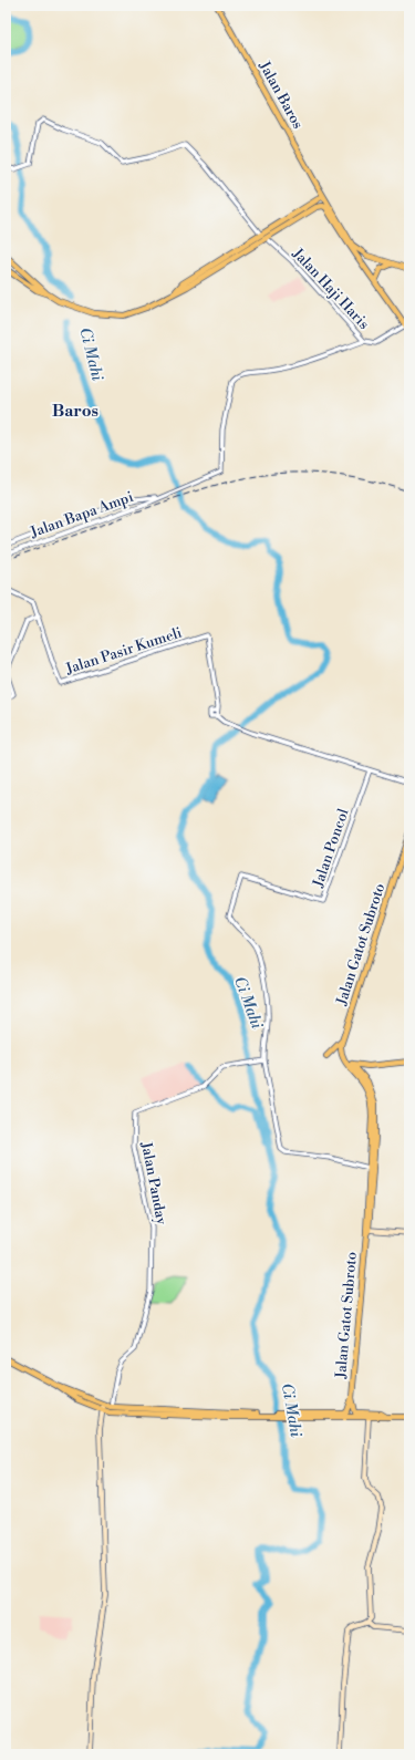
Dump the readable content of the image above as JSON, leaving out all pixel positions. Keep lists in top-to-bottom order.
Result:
{
  "streets": {
    "main road": ["Jalan Baros", "Jalan Gatot Subroto"],
    "street": [
      "Jalan Haji Haris",
      "Jalan Bapa Ampi",
      "Jalan Pasir Kumeli",
      "Jalan Poncol",
      "Jalan Panday"
    ]
  },
  "crossings": [
    ["Jalan Haji Haris", "Jalan Bapa Ampi"],
    ["Jalan Poncol", "Jalan Panday"]
  ],
  "districts": ["Baros"],
  "water": ["Ci Mahi"]
}
